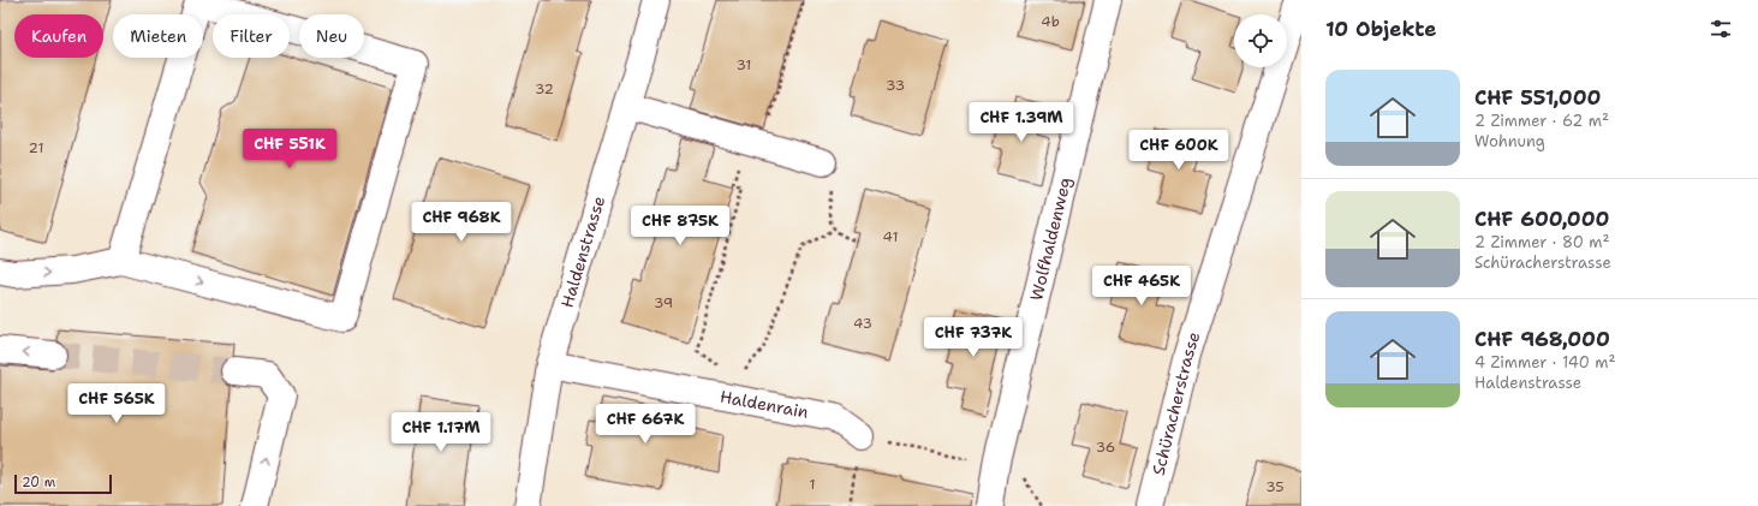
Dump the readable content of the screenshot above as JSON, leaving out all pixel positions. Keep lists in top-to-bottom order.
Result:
{
  "streets": {
    "street": [
      "Wolfhaldenweg",
      "Haldenstrasse",
      "Haldenrain",
      "Schüracherstrasse"
    ]
  },
  "crossings": [
    ["Haldenstrasse", "Haldenrain"]
  ],
  "house_numbers": [
    "4b",
    "31",
    "33",
    "32",
    "21",
    "41",
    "39",
    "43",
    "36",
    "1",
    "35"
  ],
  "scale_bar": "20 m",
  "page": {
    "heading": "10 Objekte",
    "chip": [
      "Kaufen",
      "Mieten",
      "Filter",
      "Neu"
    ],
    "list": [
      {
        "name": "CHF 551,000",
        "note": "2 Zimmer · 62 m² · Wohnung"
      },
      {
        "name": "CHF 600,000",
        "note": "2 Zimmer · 80 m² · Schüracherstrasse"
      },
      {
        "name": "CHF 968,000",
        "note": "4 Zimmer · 140 m² · Haldenstrasse"
      }
    ],
    "price": [
      "CHF 1.39M",
      "CHF 551K",
      "CHF 600K",
      "CHF 968K",
      "CHF 875K",
      "CHF 465K",
      "CHF 737K",
      "CHF 565K",
      "CHF 667K",
      "CHF 1.17M"
    ],
    "scale": "20 m"
  }
}
